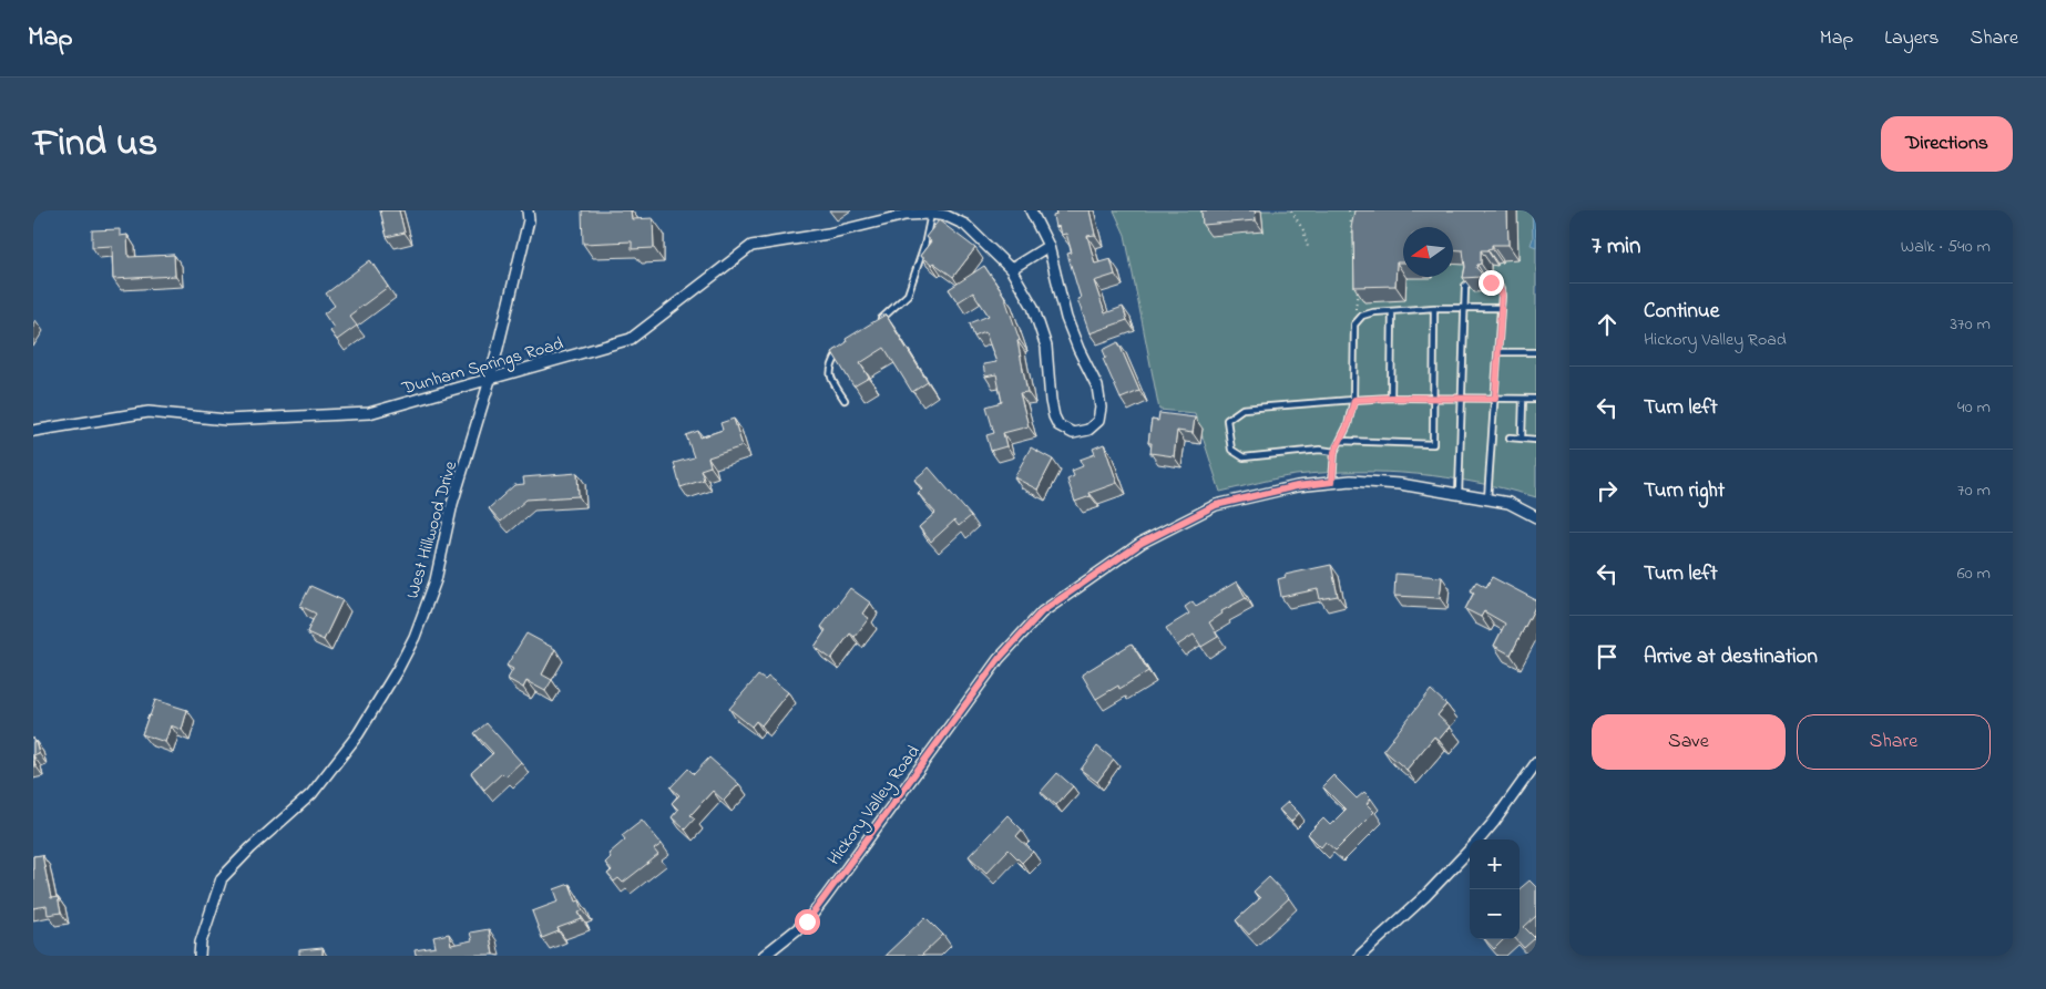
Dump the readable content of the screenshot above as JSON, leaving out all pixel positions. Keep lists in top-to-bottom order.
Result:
{
  "streets": {
    "street": ["Dunham Springs Road", "West Hillwood Drive", "Hickory Valley Road"]
  },
  "crossings": [
    ["Dunham Springs Road", "West Hillwood Drive"]
  ],
  "north": "left",
  "page": {
    "header": "Map",
    "nav": ["Map", "Layers", "Share"],
    "title": "Find us",
    "buttons": [
      "Directions",
      ["Save", "Share"]
    ],
    "heading": ["7 min", "Walk · 540 m"],
    "list": [
      ["Continue", "Hickory Valley Road", "370 m"],
      ["Turn left", "40 m"],
      ["Turn right", "70 m"],
      ["Turn left", "60 m"],
      "Arrive at destination"
    ],
    "map_buttons": ["+", "−"]
  }
}
